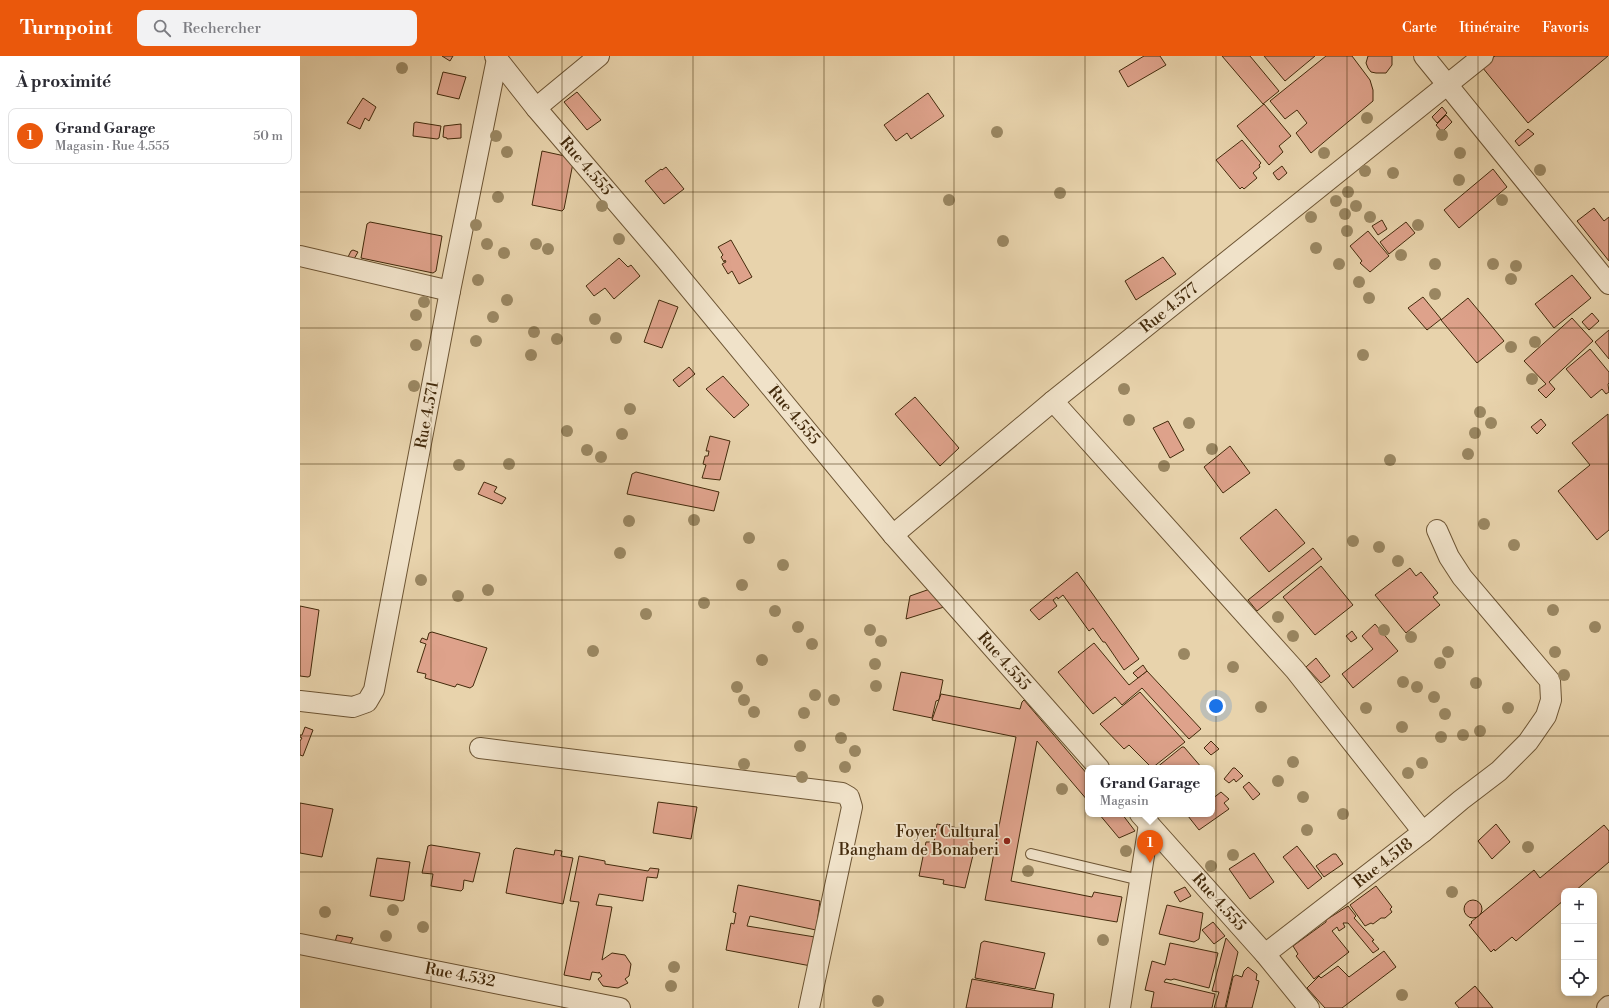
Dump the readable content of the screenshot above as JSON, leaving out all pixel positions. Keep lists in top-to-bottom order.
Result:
{
  "streets": {
    "street": [
      "Rue 4.555",
      "Rue 4.577",
      "Rue 4.571",
      "Rue 4.518",
      "Rue 4.532"
    ]
  },
  "crossings": [
    ["Rue 4.555", "Rue 4.577"],
    ["Rue 4.555", "Rue 4.571"],
    ["Rue 4.555", "Rue 4.518"]
  ],
  "places": ["Foyer Cultural Bangham de Bonaberi"],
  "page": {
    "header": "Turnpoint",
    "search": "Rechercher",
    "nav": ["Carte", "Itinéraire", "Favoris"],
    "heading": "À proximité",
    "list": [
      {
        "mark": "1",
        "name": "Grand Garage",
        "note": "Magasin · Rue 4.555",
        "value": "50 m"
      }
    ],
    "popup": ["Grand Garage", "Magasin"],
    "pins": "1",
    "map_buttons": ["+", "−"]
  }
}
